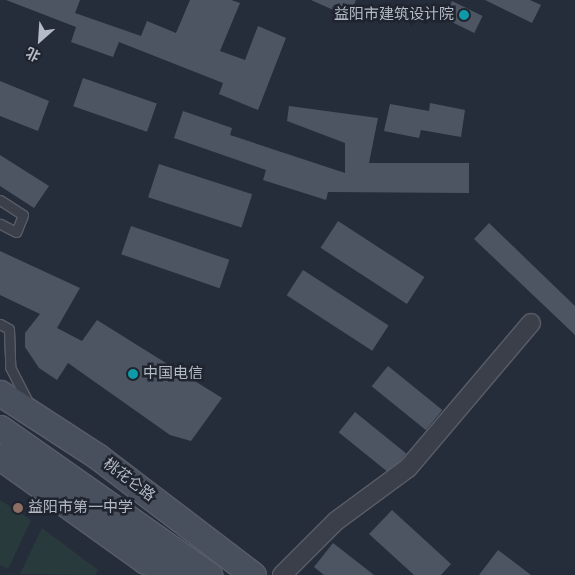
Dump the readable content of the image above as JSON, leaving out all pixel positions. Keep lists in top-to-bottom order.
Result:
{
  "streets": {
    "main road": ["桃花仑路"]
  },
  "places": ["益阳市建筑设计院", "中国电信", "益阳市第一中学"],
  "north": "bottom left"
}
